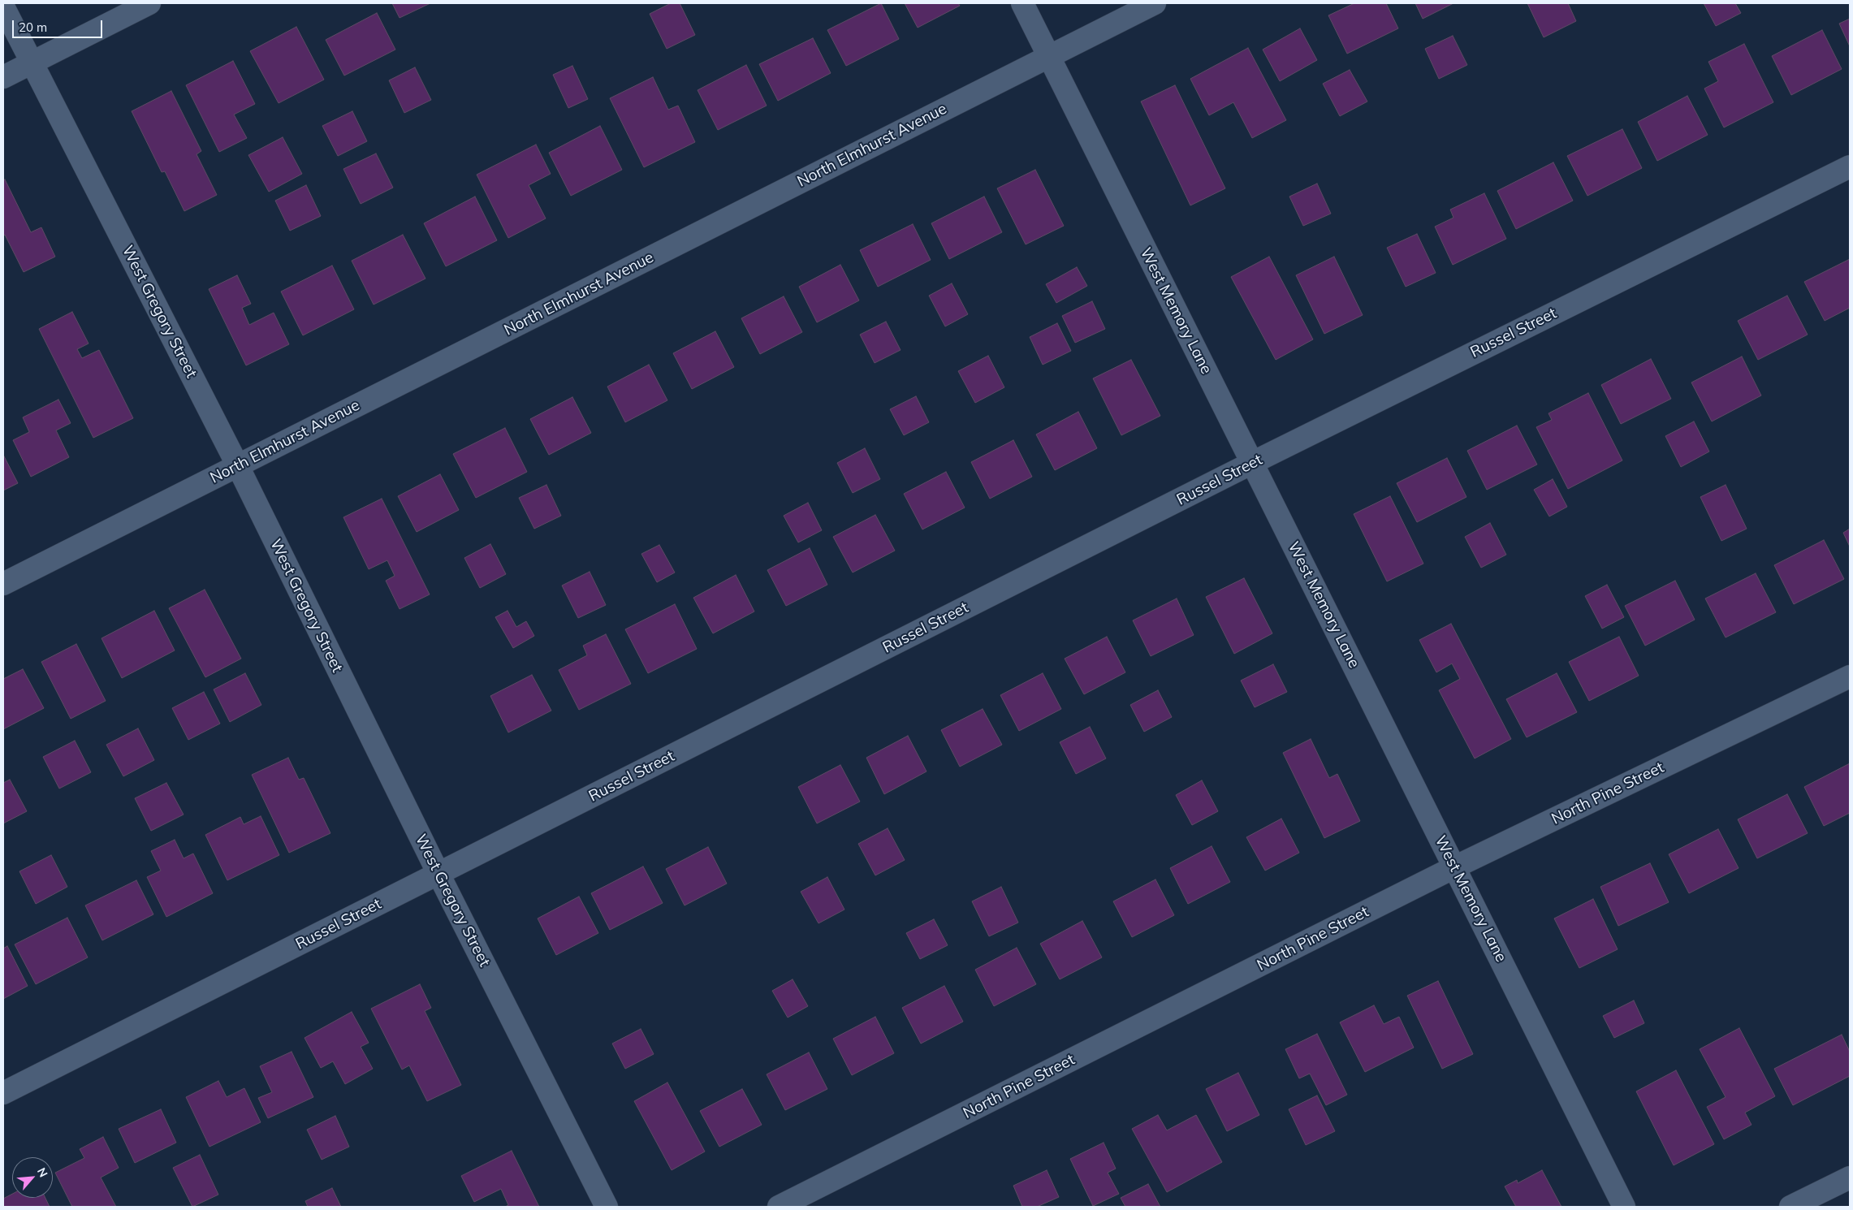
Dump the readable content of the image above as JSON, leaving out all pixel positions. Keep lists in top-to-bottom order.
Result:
{
  "streets": {
    "street": [
      "North Elmhurst Avenue",
      "West Memory Lane",
      "West Gregory Street",
      "Russel Street",
      "North Pine Street"
    ]
  },
  "crossings": [
    ["North Elmhurst Avenue", "West Memory Lane"],
    ["North Elmhurst Avenue", "West Gregory Street"],
    ["West Memory Lane", "Russel Street"],
    ["West Memory Lane", "North Pine Street"],
    ["West Gregory Street", "Russel Street"]
  ],
  "scale_bar": "20 m",
  "north": "top right"
}
